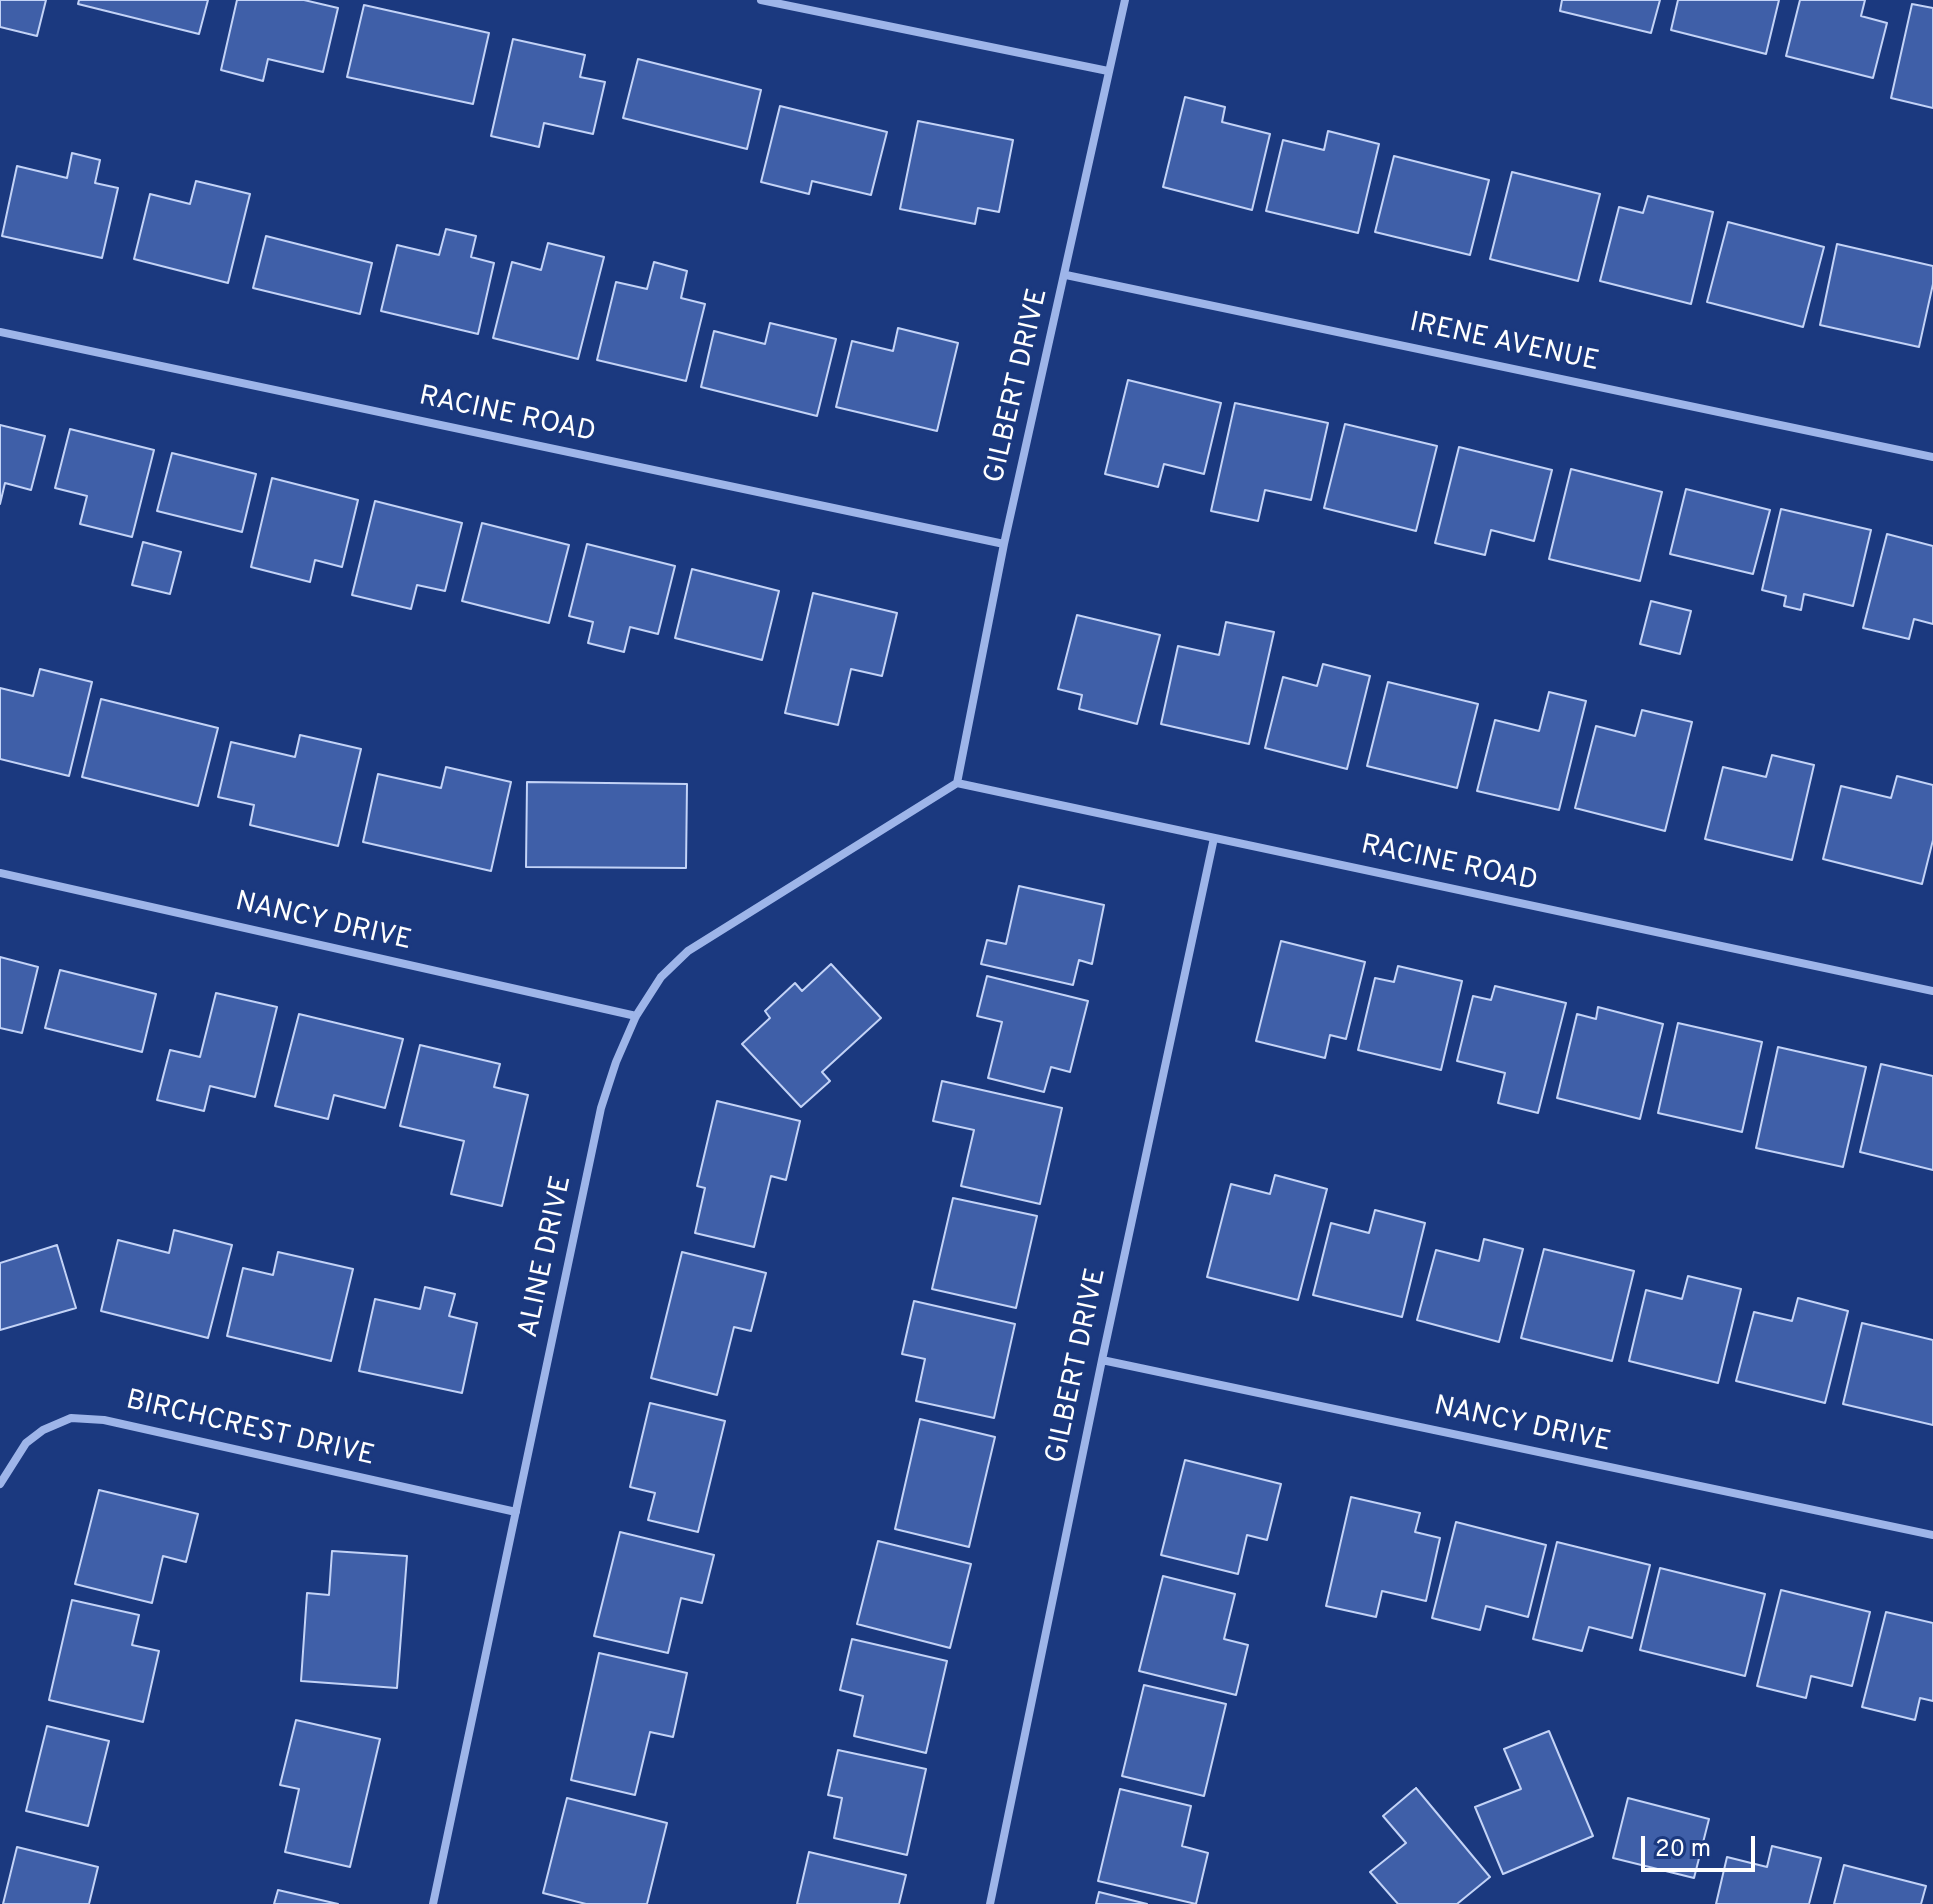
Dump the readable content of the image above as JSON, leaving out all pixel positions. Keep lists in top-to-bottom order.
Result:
{
  "streets": {
    "street": [
      "IRENE AVENUE",
      "GILBERT DRIVE",
      "RACINE ROAD",
      "NANCY DRIVE",
      "ALINE DRIVE",
      "BIRCHCREST DRIVE"
    ]
  },
  "crossings": [
    ["IRENE AVENUE", "GILBERT DRIVE"],
    ["GILBERT DRIVE", "RACINE ROAD"],
    ["GILBERT DRIVE", "NANCY DRIVE"],
    ["GILBERT DRIVE", "ALINE DRIVE"],
    ["RACINE ROAD", "ALINE DRIVE"],
    ["NANCY DRIVE", "ALINE DRIVE"],
    ["ALINE DRIVE", "BIRCHCREST DRIVE"]
  ],
  "scale_bar": "20 m"
}
